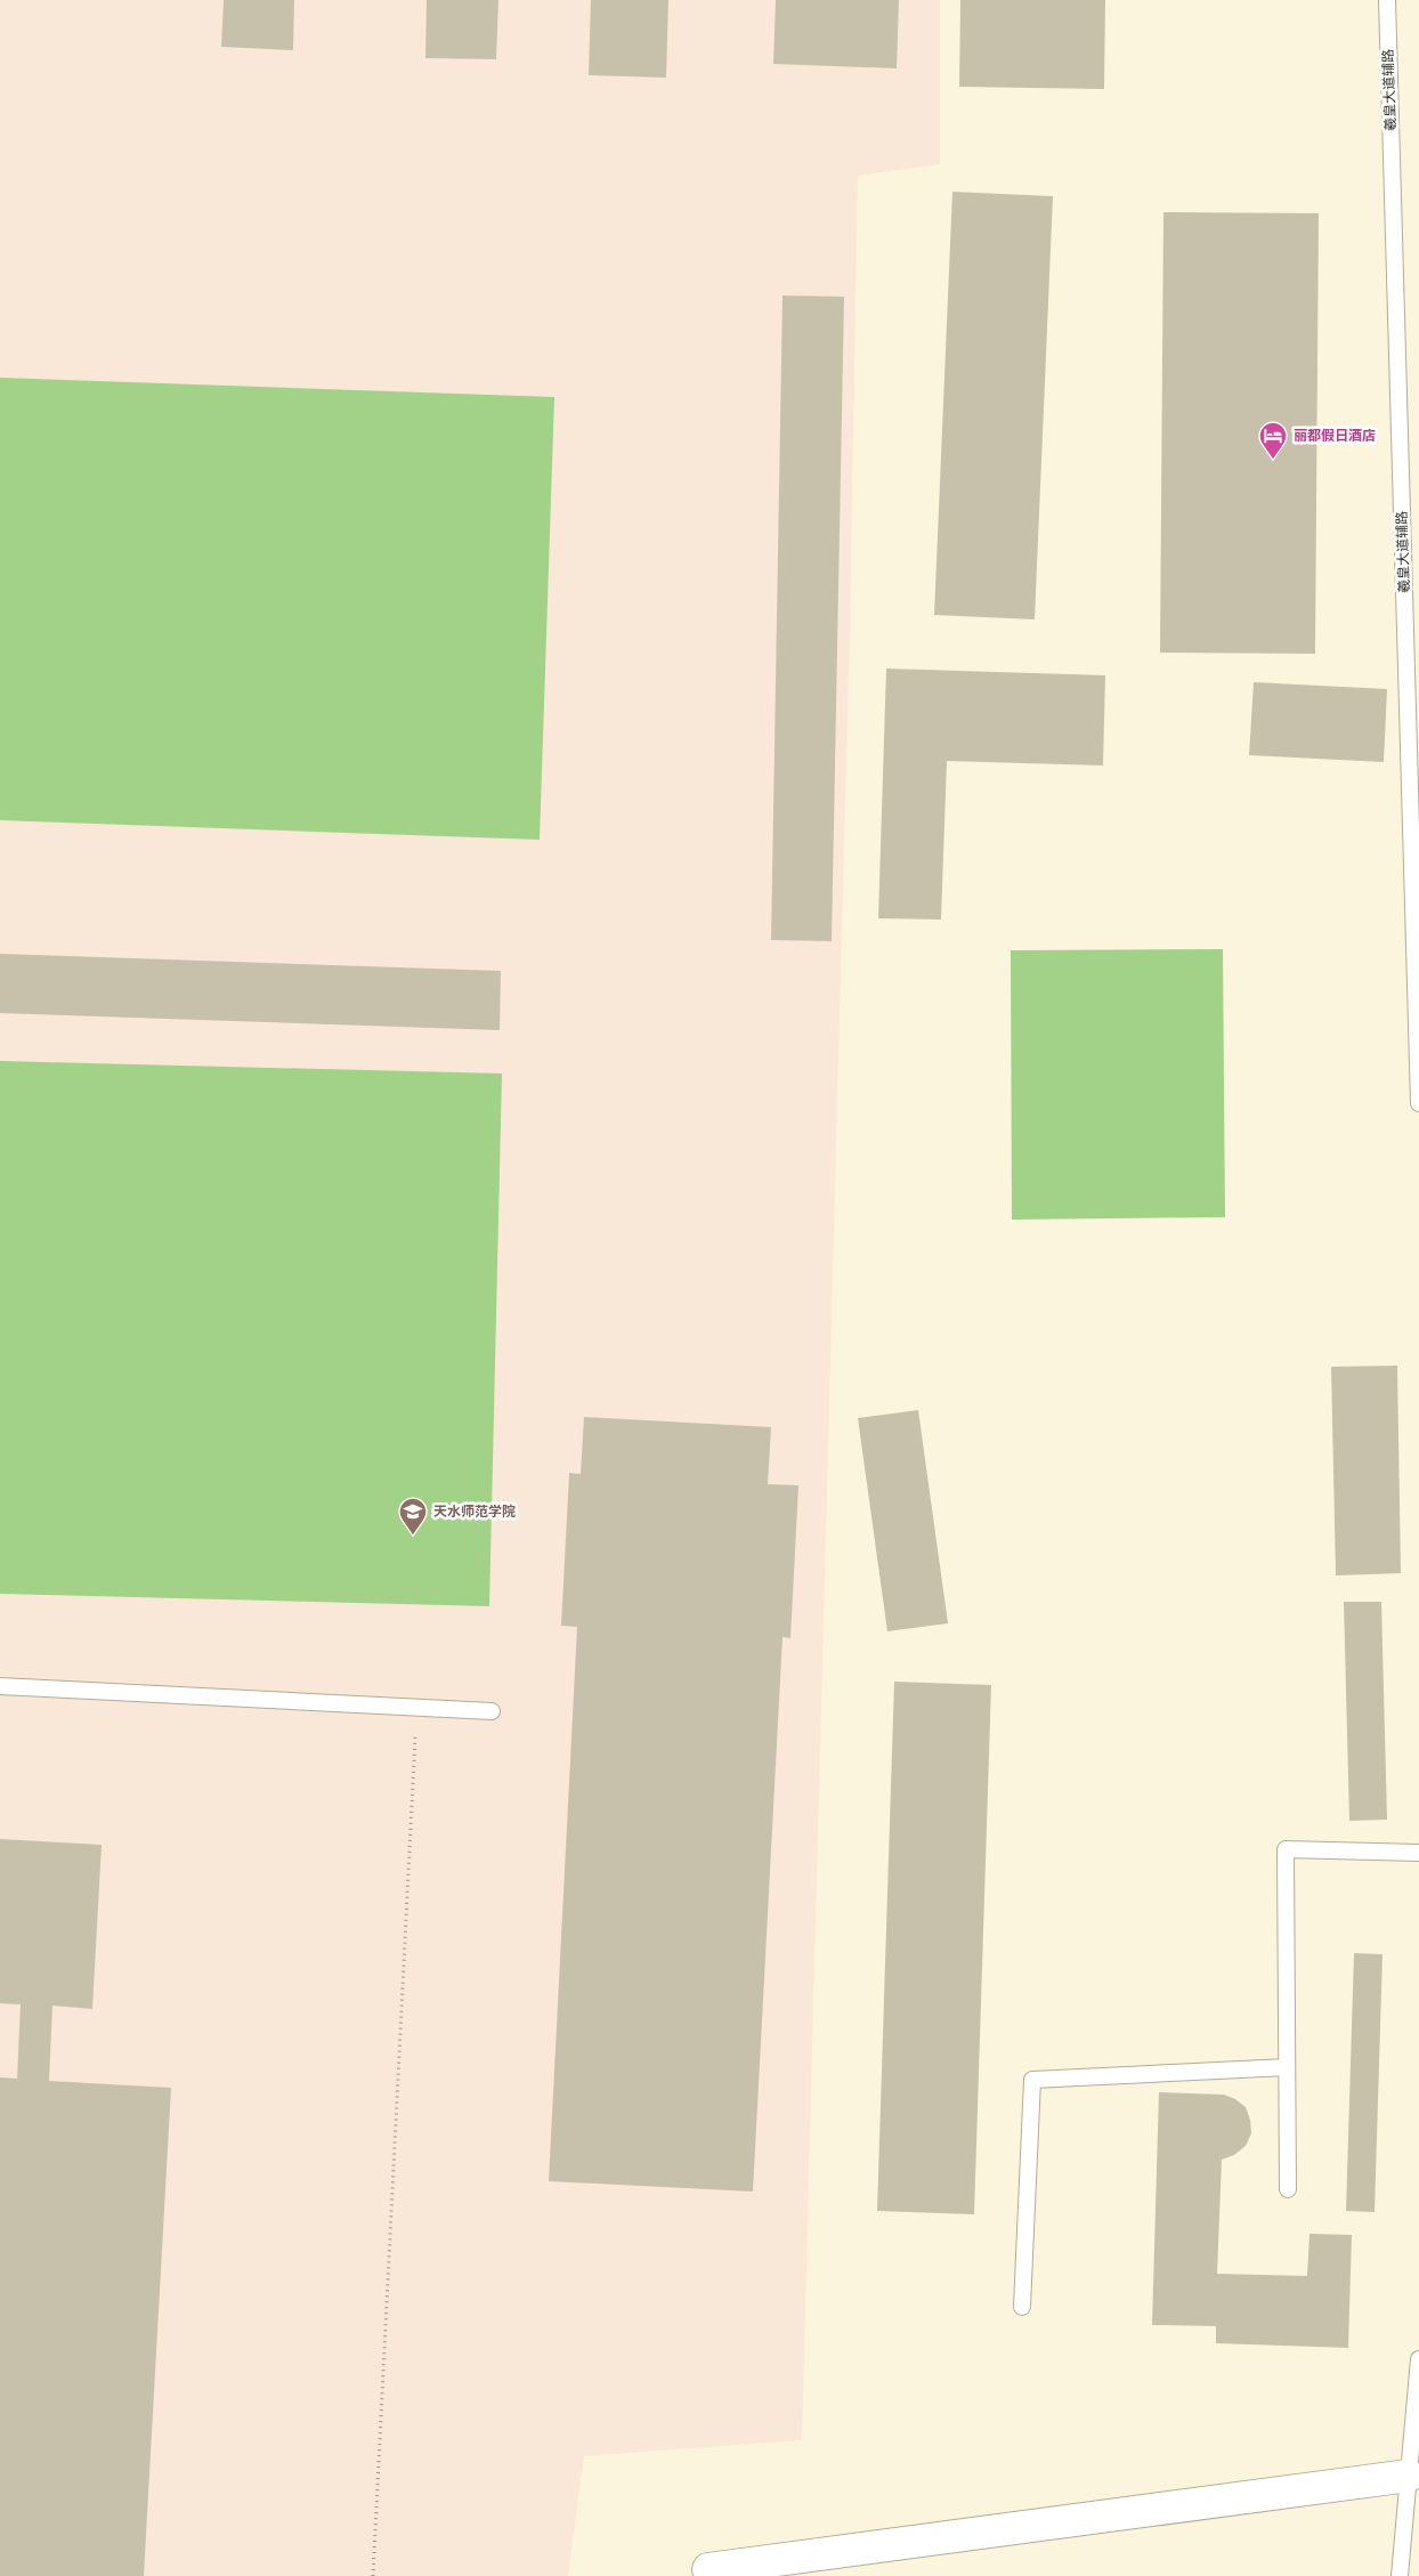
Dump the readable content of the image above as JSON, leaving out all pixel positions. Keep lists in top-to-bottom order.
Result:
{
  "streets": {
    "lane": ["羲皇大道辅路"]
  },
  "places": {
    "hotel": ["丽都假日酒店"],
    "school or university": ["天水师范学院"]
  }
}
